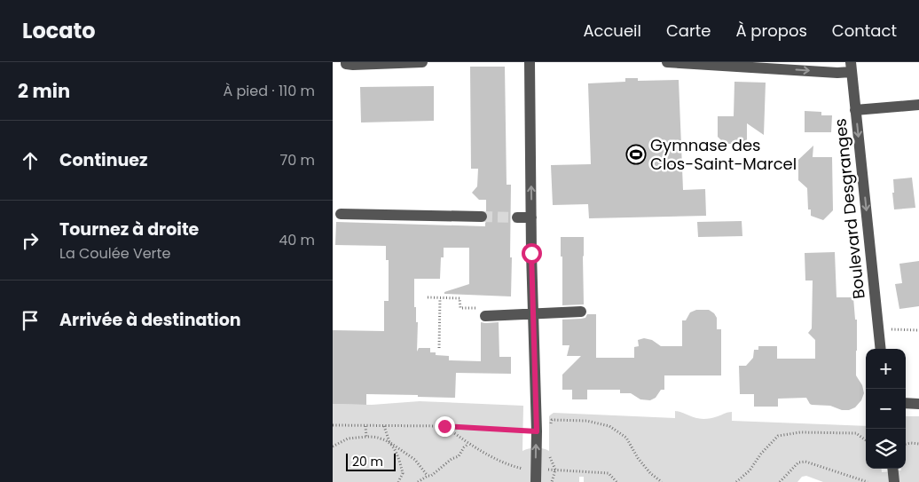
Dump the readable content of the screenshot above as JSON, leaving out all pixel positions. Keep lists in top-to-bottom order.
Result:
{
  "streets": {
    "street": ["Boulevard Desgranges"]
  },
  "one_way": ["Boulevard Desgranges"],
  "places": {
    "sports": ["Gymnase des Clos-Saint-Marcel"]
  },
  "scale_bar": "20 m",
  "page": {
    "header": "Locato",
    "nav": [
      "Accueil",
      "Carte",
      "À propos",
      "Contact"
    ],
    "heading": ["2 min", "À pied · 110 m"],
    "list": [
      ["Continuez", "70 m"],
      ["Tournez à droite", "La Coulée Verte", "40 m"],
      "Arrivée à destination"
    ],
    "map_buttons": ["+", "−"],
    "scale": "20 m"
  }
}
